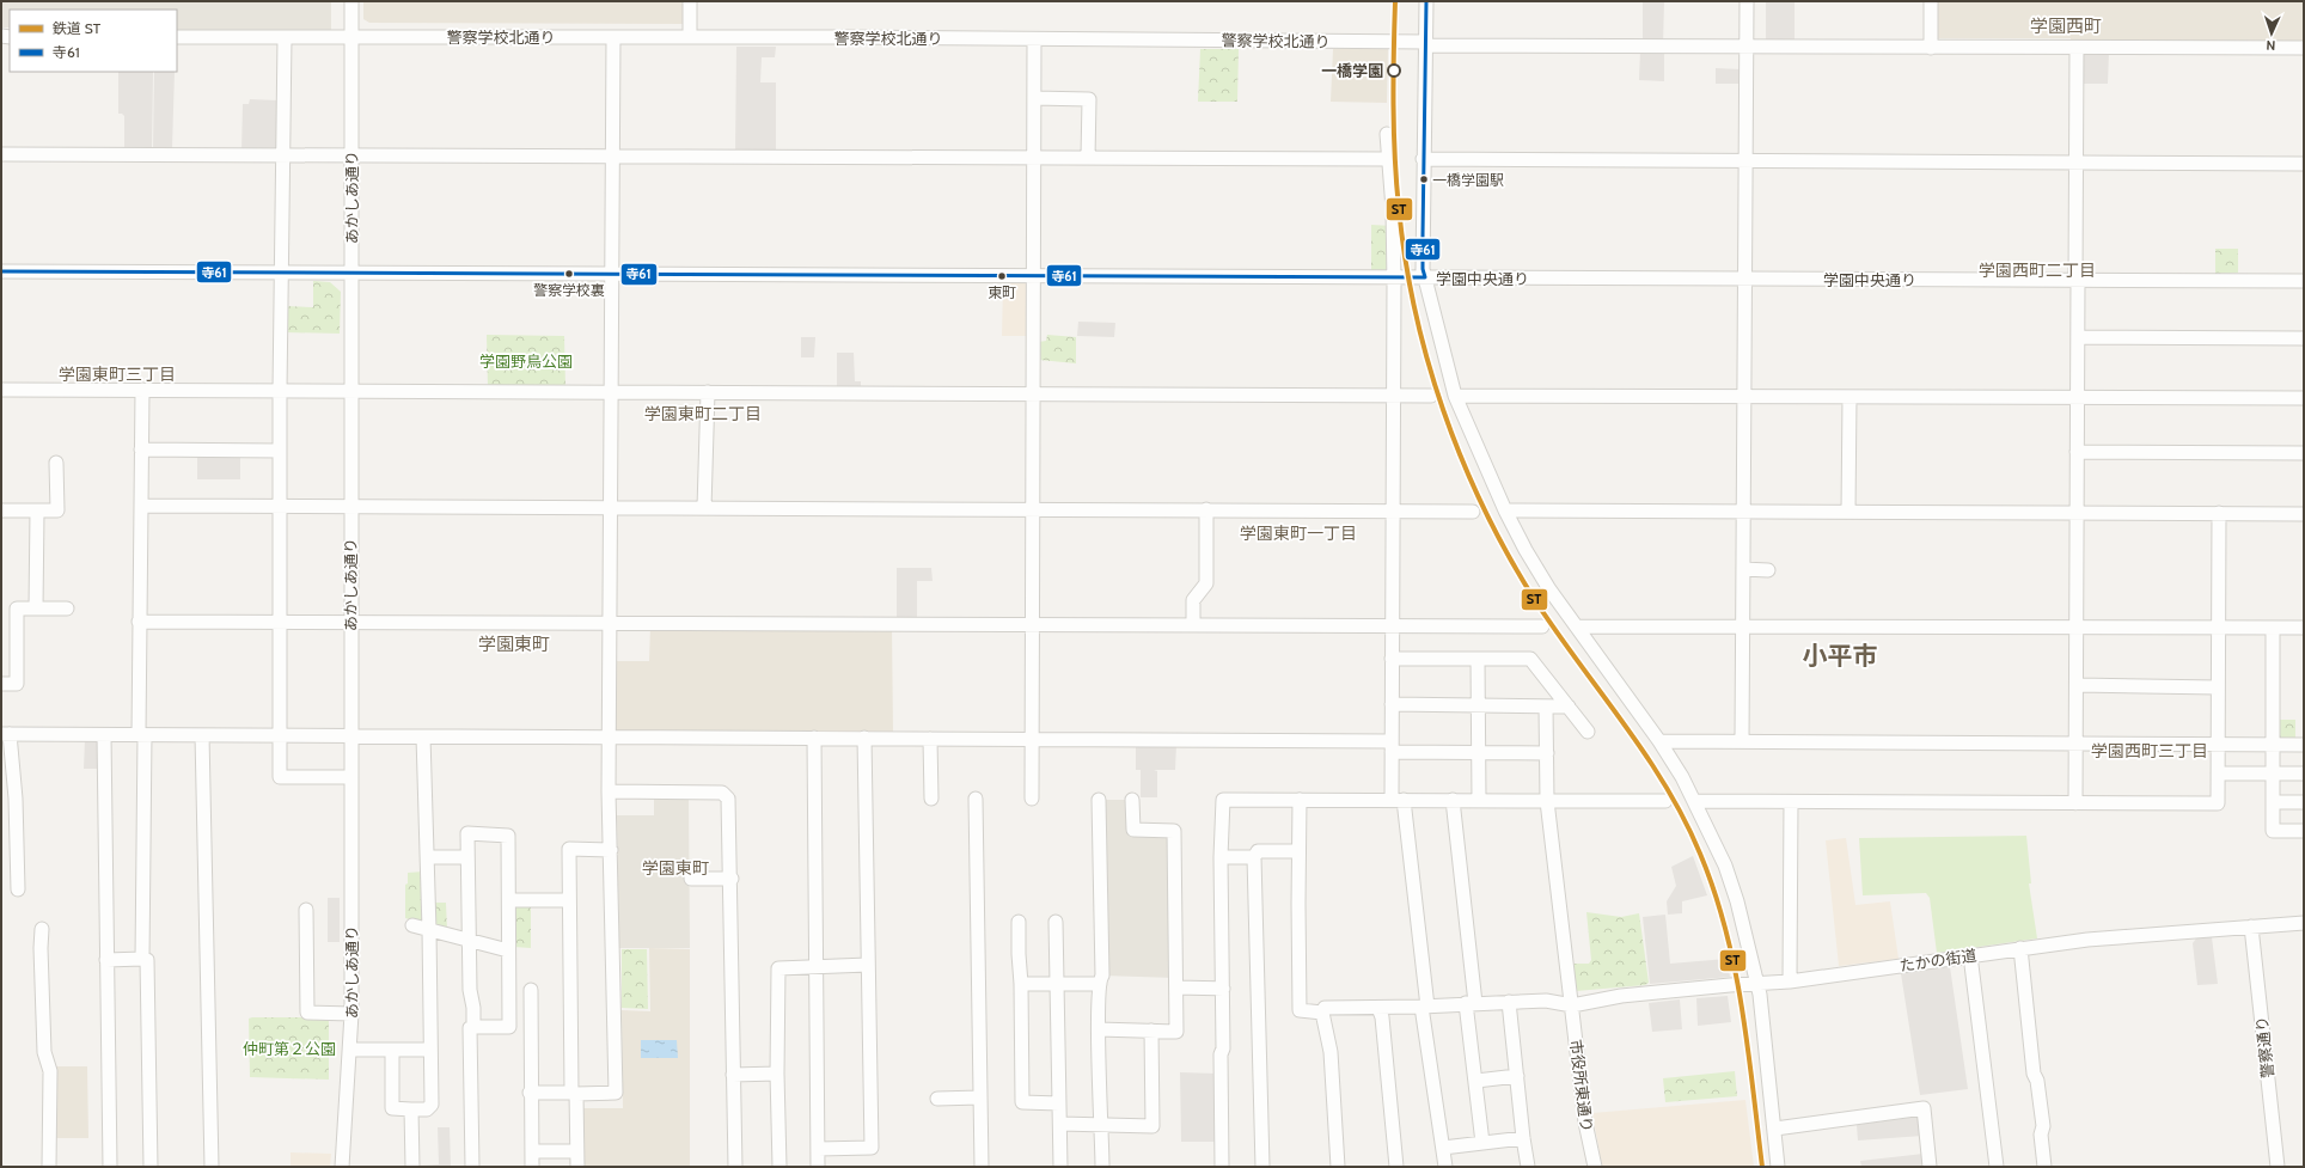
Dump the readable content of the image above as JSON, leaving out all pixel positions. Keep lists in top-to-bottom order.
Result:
{
  "streets": {
    "street": [
      "警察学校北通り",
      "あかしあ通り",
      "学園中央通り",
      "たかの街道",
      "警察通り",
      "市役所東通り"
    ]
  },
  "crossings": [
    ["警察学校北通り", "あかしあ通り"],
    ["あかしあ通り", "学園中央通り"],
    ["たかの街道", "警察通り"],
    ["たかの街道", "市役所東通り"]
  ],
  "districts": [
    "学園西町",
    "学園西町二丁目",
    "学園東町三丁目",
    "学園東町二丁目",
    "学園東町一丁目",
    "学園東町",
    "小平市",
    "学園西町三丁目",
    "学園東町"
  ],
  "parks": ["学園野鳥公園", "仲町第２公園"],
  "places": [
    "一橋学園",
    "一橋学園駅",
    "警察学校裏",
    "東町"
  ],
  "lines": ["rail line ST", "transit line 寺61"],
  "legend": ["鉄道 ST", "寺61"],
  "north": "bottom"
}
